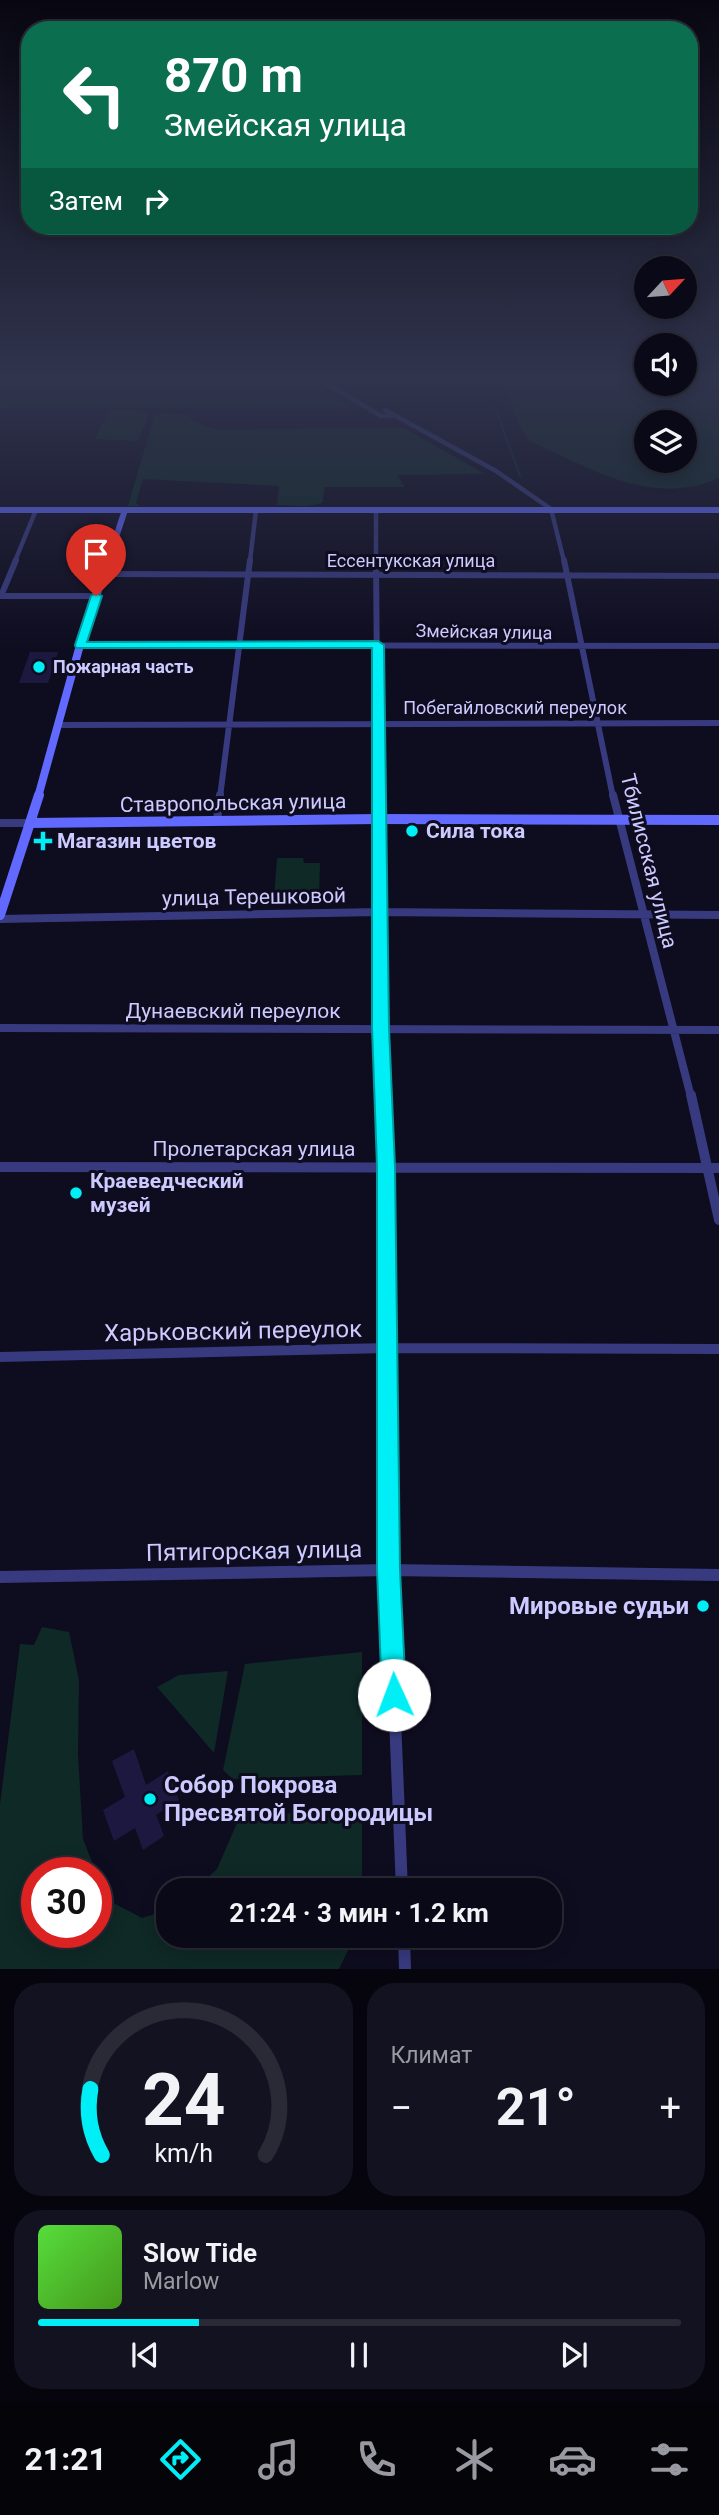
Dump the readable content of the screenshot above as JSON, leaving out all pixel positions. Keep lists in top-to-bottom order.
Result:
{
  "streets": {
    "main road": ["Ставропольская улица"],
    "street": [
      "Ессентукская улица",
      "Змейская улица",
      "Побегайловский переулок",
      "Тбилисская улица",
      "улица Терешковой",
      "Дунаевский переулок",
      "Пролетарская улица",
      "Харьковский переулок",
      "Пятигорская улица"
    ]
  },
  "crossings": [
    ["Ессентукская улица", "Тбилисская улица"],
    ["Змейская улица", "Тбилисская улица"],
    ["Побегайловский переулок", "Тбилисская улица"],
    ["Ставропольская улица", "Тбилисская улица"],
    ["Тбилисская улица", "улица Терешковой"],
    ["Тбилисская улица", "Дунаевский переулок"],
    ["Тбилисская улица", "Пролетарская улица"]
  ],
  "places": {
    "other": [
      "Пожарная часть",
      "Сила тока",
      "Краеведческий музей",
      "Мировые судьи",
      "Собор Покрова Пресвятой Богородицы"
    ],
    "health": ["Магазин цветов"]
  },
  "north": "top right",
  "page": {
    "turn": ["870 m", "Змейская улица"],
    "then": "Затем",
    "limit": "30",
    "trip": "21:24 · 3 мин · 1.2 km",
    "tile": "Климат",
    "heat": ["−", "21°", "+"],
    "song": ["Slow Tide", "Marlow"],
    "tabs": "21:21",
    "gauge": ["24", "km/h"]
  }
}
